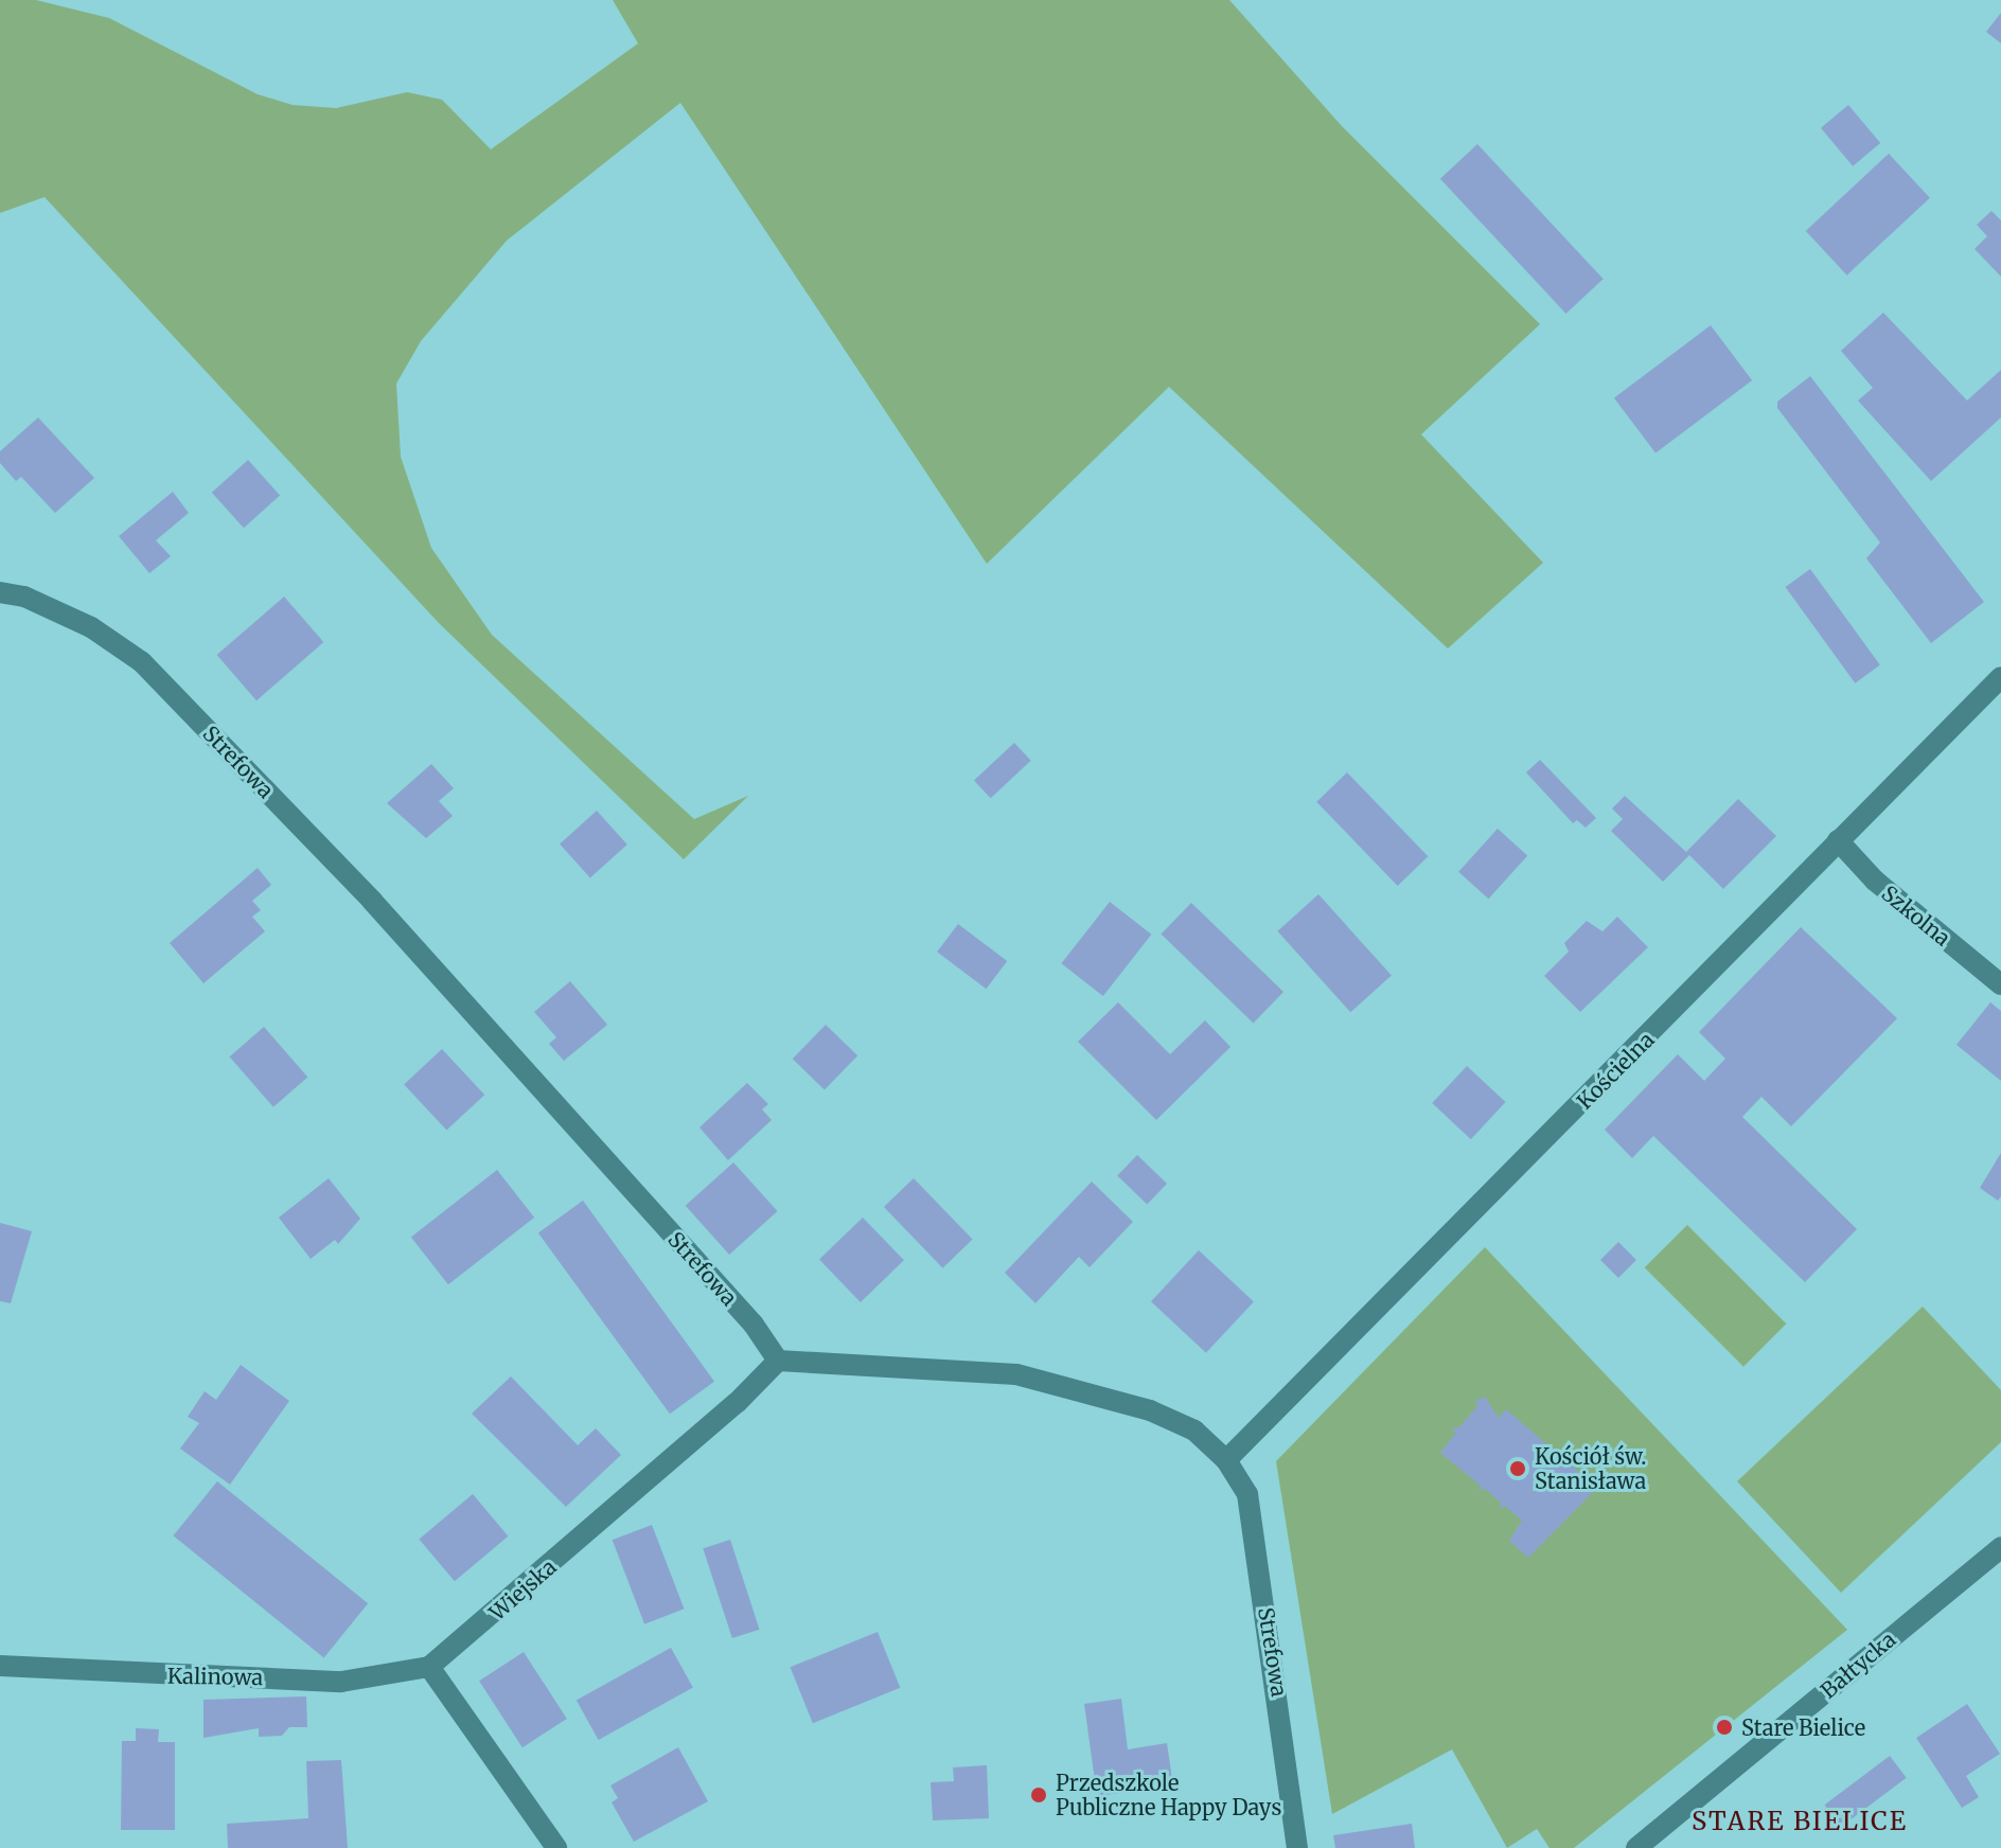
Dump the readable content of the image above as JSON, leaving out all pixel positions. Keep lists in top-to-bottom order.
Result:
{
  "streets": {
    "street": [
      "Strefowa",
      "Szkolna",
      "Kościelna",
      "Wiejska",
      "Bałtycka",
      "Kalinowa"
    ]
  },
  "crossings": [
    ["Strefowa", "Kościelna"],
    ["Strefowa", "Wiejska"],
    ["Szkolna", "Kościelna"],
    ["Wiejska", "Kalinowa"]
  ],
  "districts": ["STARE BIELICE"],
  "places": ["Kościół św. Stanisława", "Stare Bielice", "Przedszkole Publiczne Happy Days"]
}
